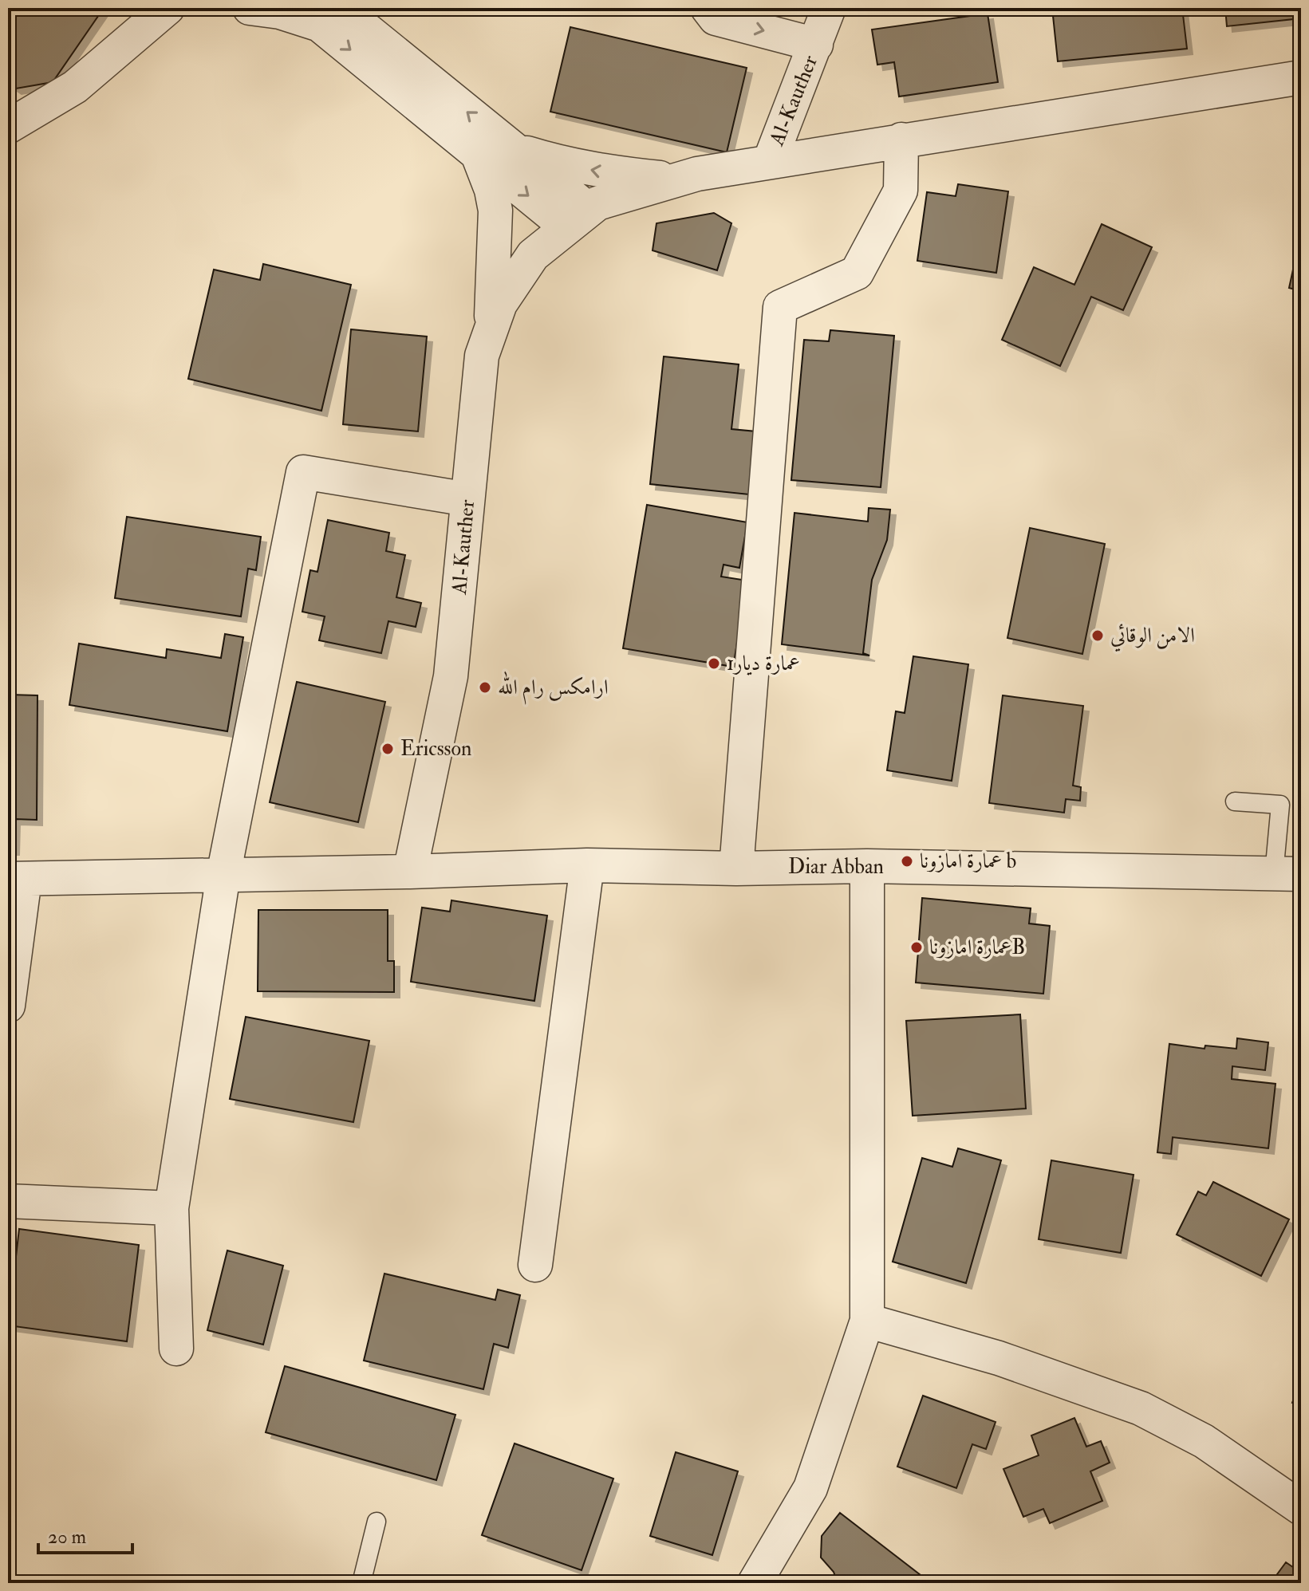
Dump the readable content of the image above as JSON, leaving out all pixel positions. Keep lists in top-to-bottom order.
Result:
{
  "streets": {
    "street": ["Al-Kauther", "Diar Abban"]
  },
  "crossings": [
    ["Al-Kauther", "Diar Abban"]
  ],
  "places": [
    "الامن الوقائي",
    "عمارة ديار1",
    "ارامكس رام الله",
    "Ericsson",
    "عمارة امازونا b",
    "عمارة امازوناB"
  ],
  "scale_bar": "20 m"
}
